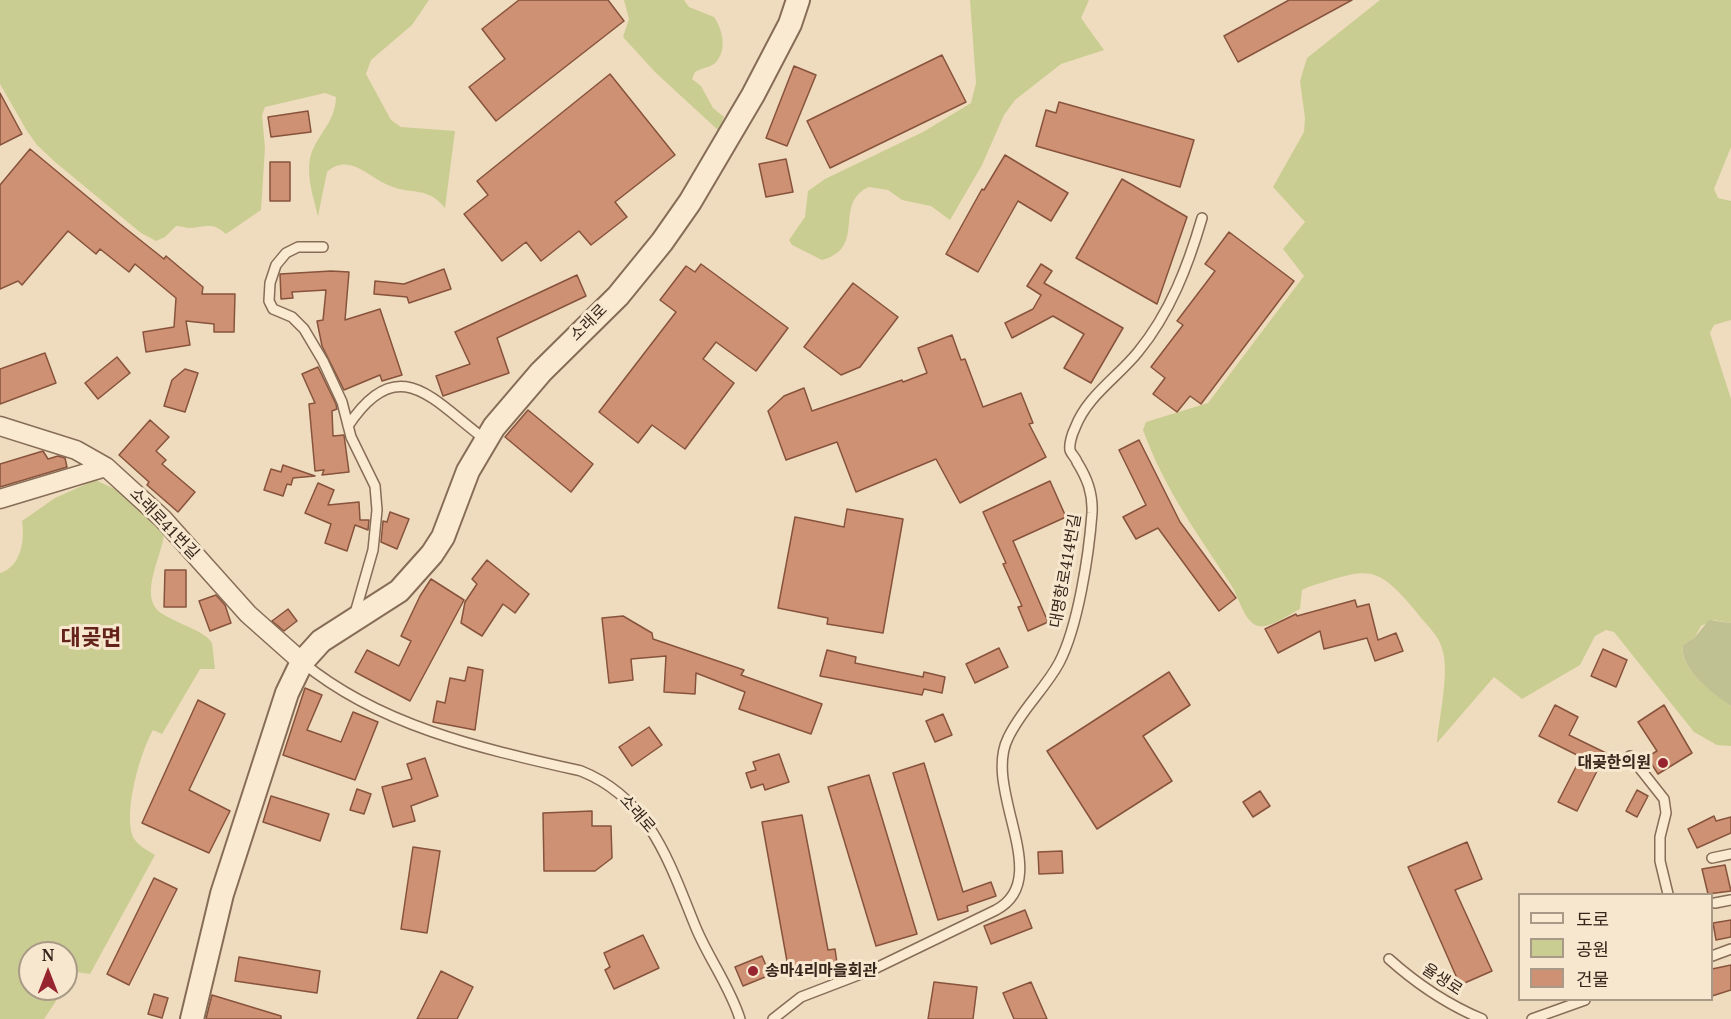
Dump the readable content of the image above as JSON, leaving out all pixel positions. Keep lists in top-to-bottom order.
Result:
{
  "streets": {
    "street": ["소래로", "소래로41번길"],
    "lane": ["대명항로414번길", "율생로"]
  },
  "crossings": [
    ["소래로", "소래로41번길"]
  ],
  "districts": ["대곶면"],
  "places": ["대곶한의원", "송마4리마을회관"],
  "legend": ["도로", "공원", "건물"],
  "north": "top"
}
